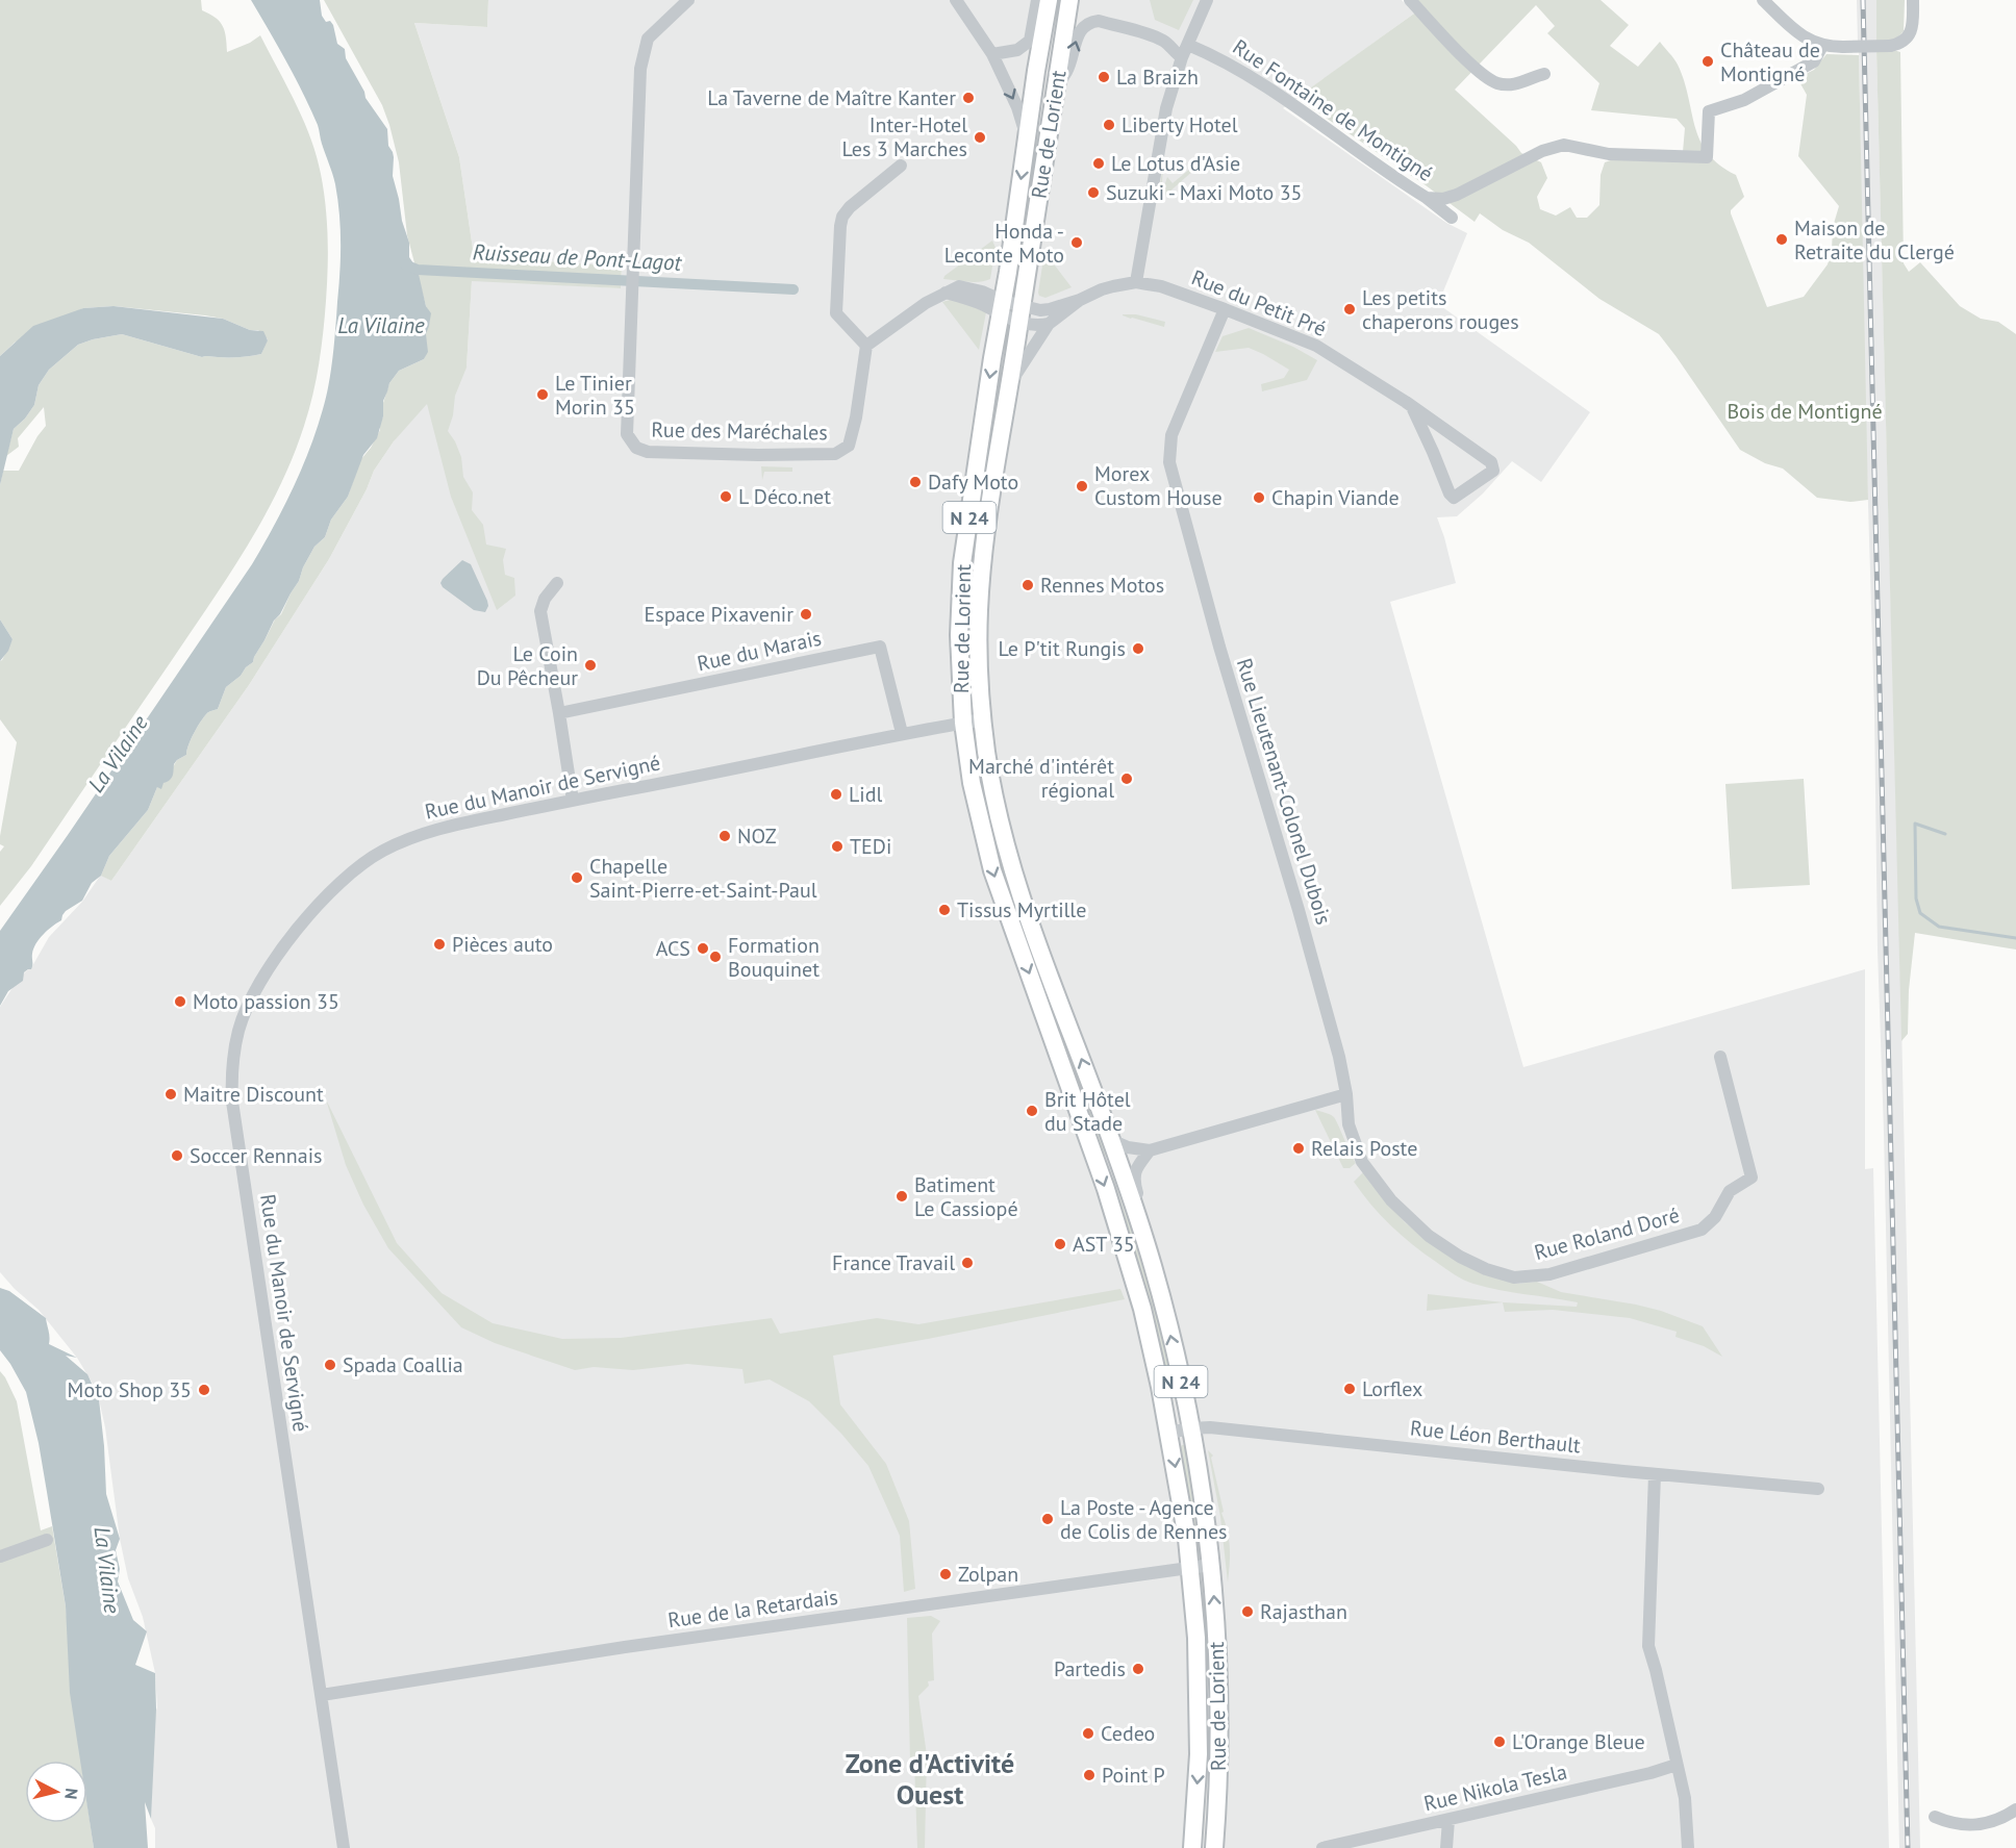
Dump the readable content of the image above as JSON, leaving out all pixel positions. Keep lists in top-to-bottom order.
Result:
{
  "streets": {
    "main road": ["Rue de Lorient", "N 24"],
    "street": [
      "Rue Fontaine de Montigné",
      "Rue du Petit Pré",
      "Rue des Maréchales",
      "Rue du Marais",
      "Rue du Manoir de Servigné",
      "Rue Lieutenant-Colonel Dubois",
      "Rue Roland Doré",
      "Rue Léon Berthault",
      "Rue de la Retardais",
      "Rue Nikola Tesla"
    ]
  },
  "crossings": [
    ["Rue de Lorient", "Rue du Petit Pré"],
    ["Rue de Lorient", "Rue du Manoir de Servigné"],
    ["Rue de Lorient", "Rue Léon Berthault"],
    ["Rue de Lorient", "Rue de la Retardais"],
    ["Rue du Petit Pré", "Rue Lieutenant-Colonel Dubois"],
    ["Rue du Marais", "Rue du Manoir de Servigné"],
    ["Rue du Manoir de Servigné", "Rue de la Retardais"],
    ["Rue Lieutenant-Colonel Dubois", "Rue Roland Doré"]
  ],
  "districts": ["Zone d'Activité Ouest"],
  "water": ["Ruisseau de Pont-Lagot", "La Vilaine"],
  "parks": ["Bois de Montigné"],
  "places": [
    "Château de Montigné",
    "La Braizh",
    "La Taverne de Maître Kanter",
    "Liberty Hotel",
    "Inter-Hotel Les 3 Marches",
    "Le Lotus d'Asie",
    "Suzuki - Maxi Moto 35",
    "Maison de Retraite du Clergé",
    "Honda - Leconte Moto",
    "Les petits chaperons rouges",
    "Le Tinier Morin 35",
    "Dafy Moto",
    "Morex Custom House",
    "L Déco.net",
    "Chapin Viande",
    "Rennes Motos",
    "Espace Pixavenir",
    "Le P'tit Rungis",
    "Le Coin Du Pêcheur",
    "Marché d'intérêt régional",
    "Lidl",
    "NOZ",
    "TEDi",
    "Chapelle Saint-Pierre-et-Saint-Paul",
    "Tissus Myrtille",
    "Pièces auto",
    "ACS",
    "Formation Bouquinet",
    "Moto passion 35",
    "Maitre Discount",
    "Brit Hôtel du Stade",
    "Relais Poste",
    "Soccer Rennais",
    "Batiment Le Cassiopé",
    "AST 35",
    "France Travail",
    "Spada Coallia",
    "Lorflex",
    "Moto Shop 35",
    "La Poste - Agence de Colis de Rennes",
    "Zolpan",
    "Rajasthan",
    "Partedis",
    "Cedeo",
    "L'Orange Bleue",
    "Point P"
  ],
  "north": "right"
}
